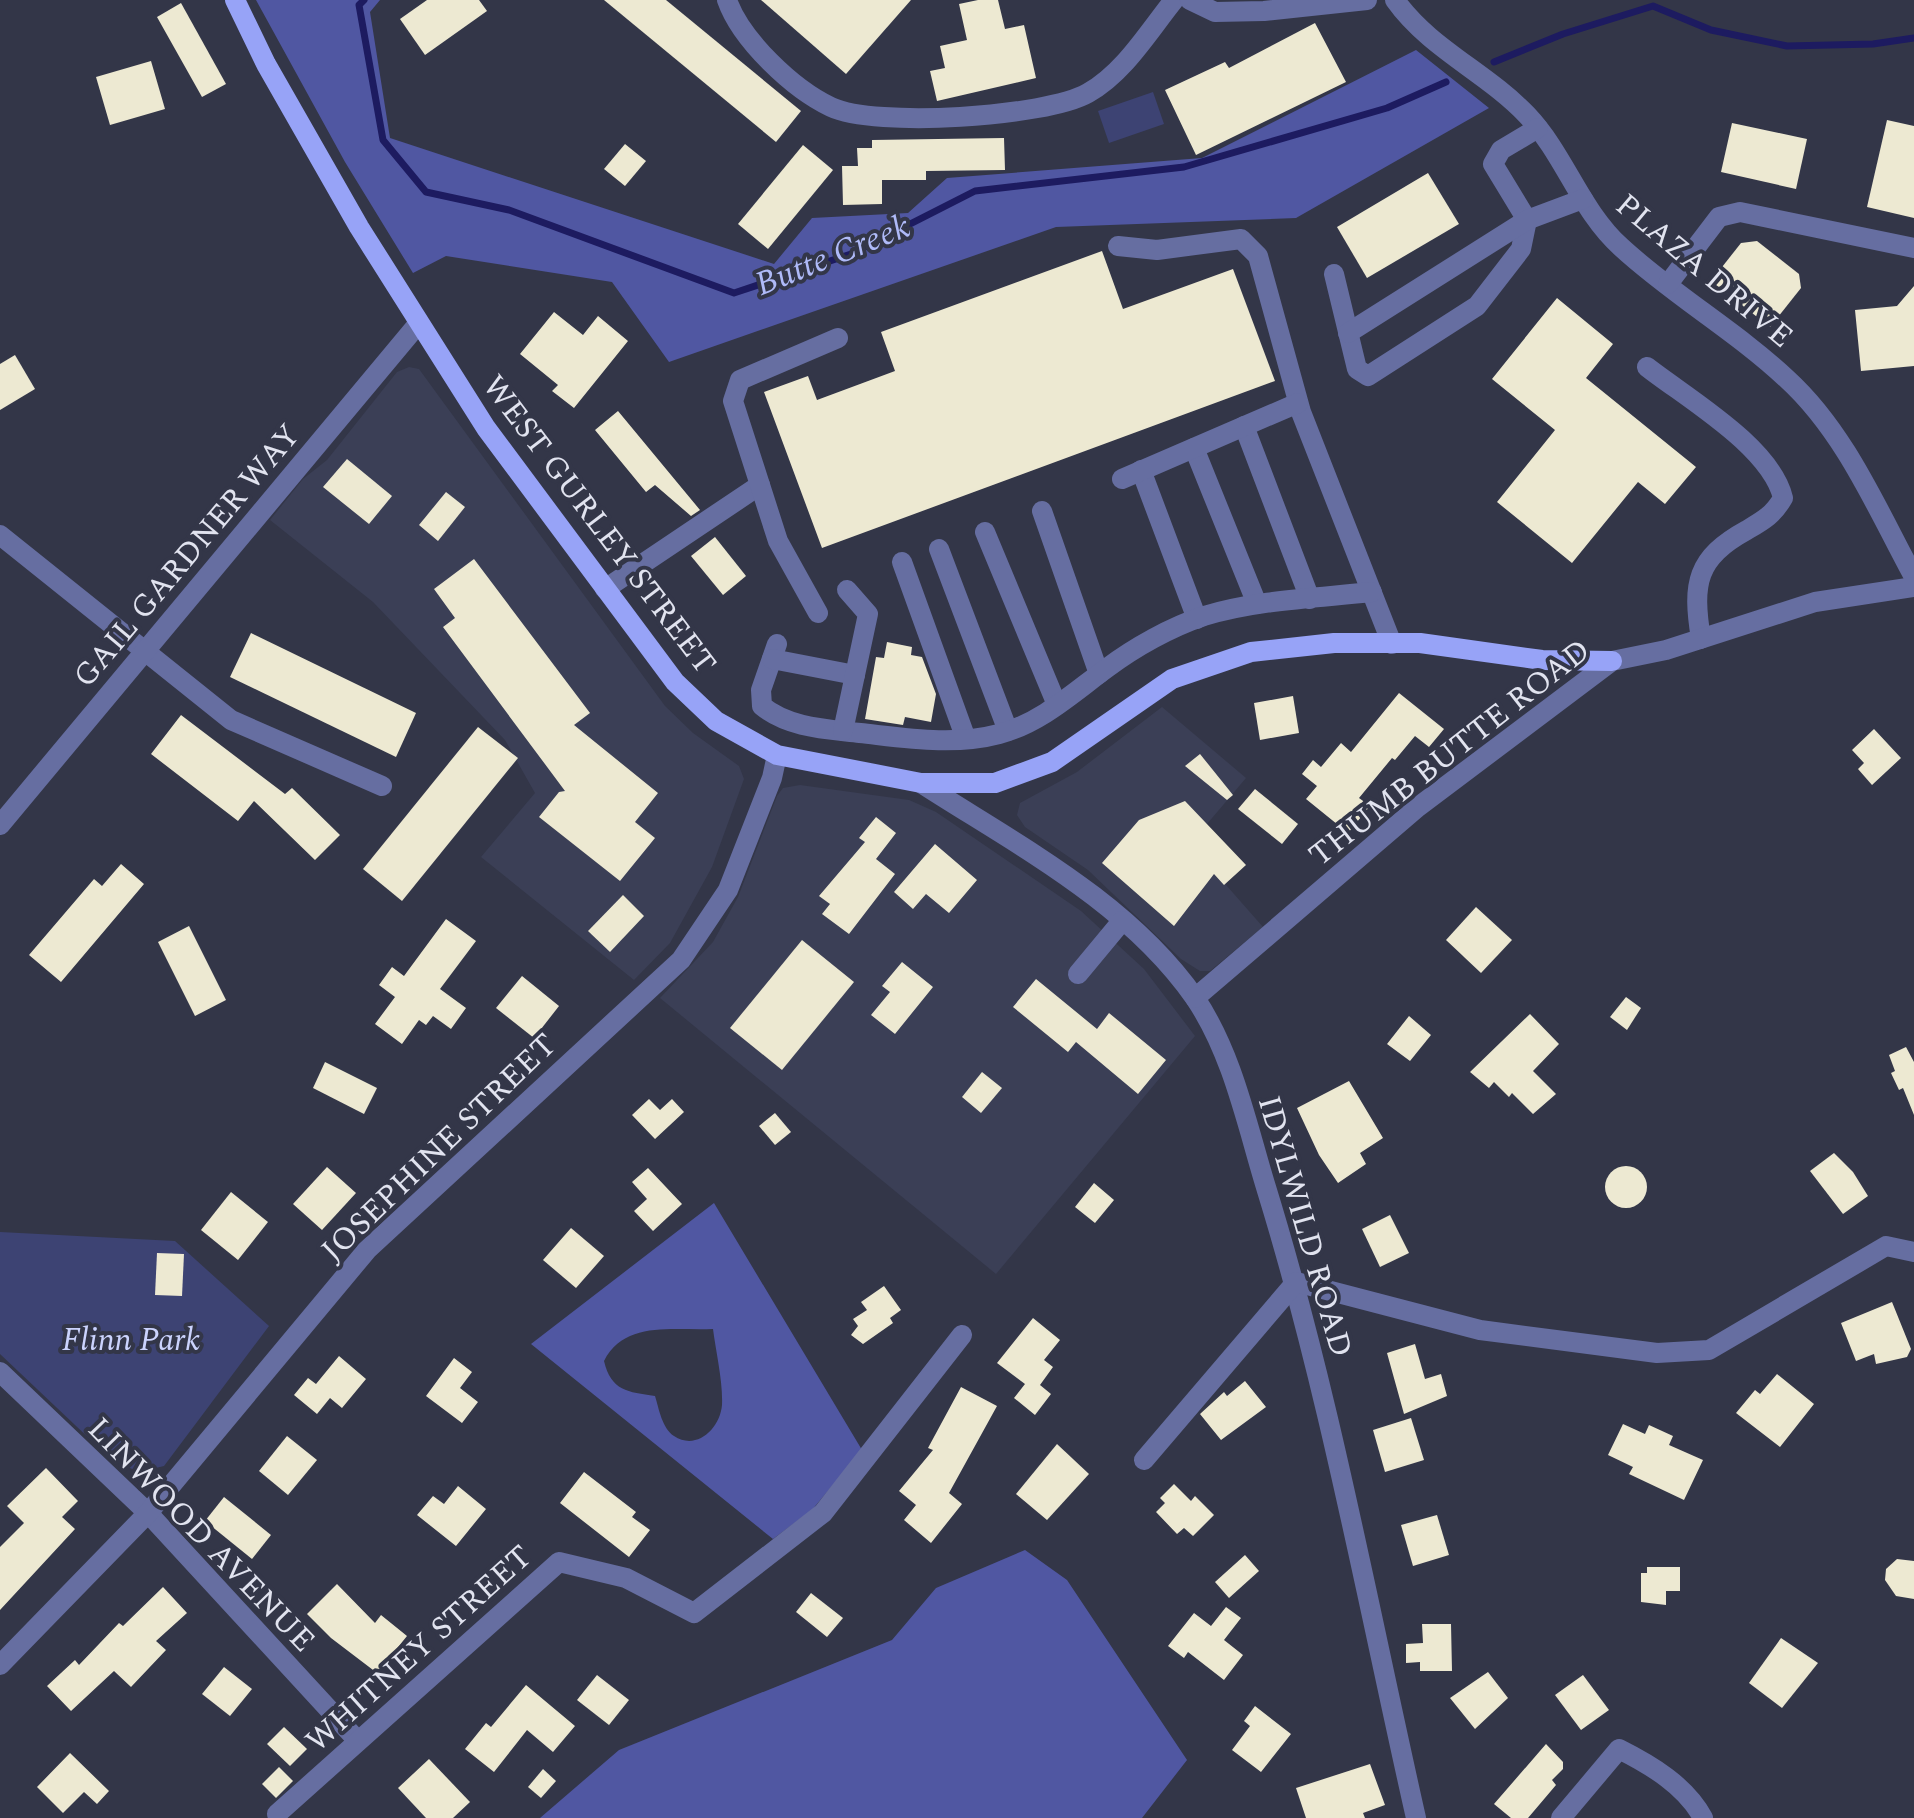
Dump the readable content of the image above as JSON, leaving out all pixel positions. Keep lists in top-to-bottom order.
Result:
{
  "streets": {
    "main road": ["WEST GURLEY STREET"],
    "street": [
      "PLAZA DRIVE",
      "GAIL GARDNER WAY",
      "THUMB BUTTE ROAD",
      "JOSEPHINE STREET",
      "IDYLWILD ROAD",
      "LINWOOD AVENUE",
      "WHITNEY STREET"
    ]
  },
  "crossings": [
    ["WEST GURLEY STREET", "GAIL GARDNER WAY"],
    ["WEST GURLEY STREET", "THUMB BUTTE ROAD"],
    ["WEST GURLEY STREET", "JOSEPHINE STREET"],
    ["WEST GURLEY STREET", "IDYLWILD ROAD"],
    ["THUMB BUTTE ROAD", "IDYLWILD ROAD"],
    ["JOSEPHINE STREET", "LINWOOD AVENUE"],
    ["LINWOOD AVENUE", "WHITNEY STREET"]
  ],
  "water": ["Butte Creek"],
  "parks": ["Flinn Park"]
}
